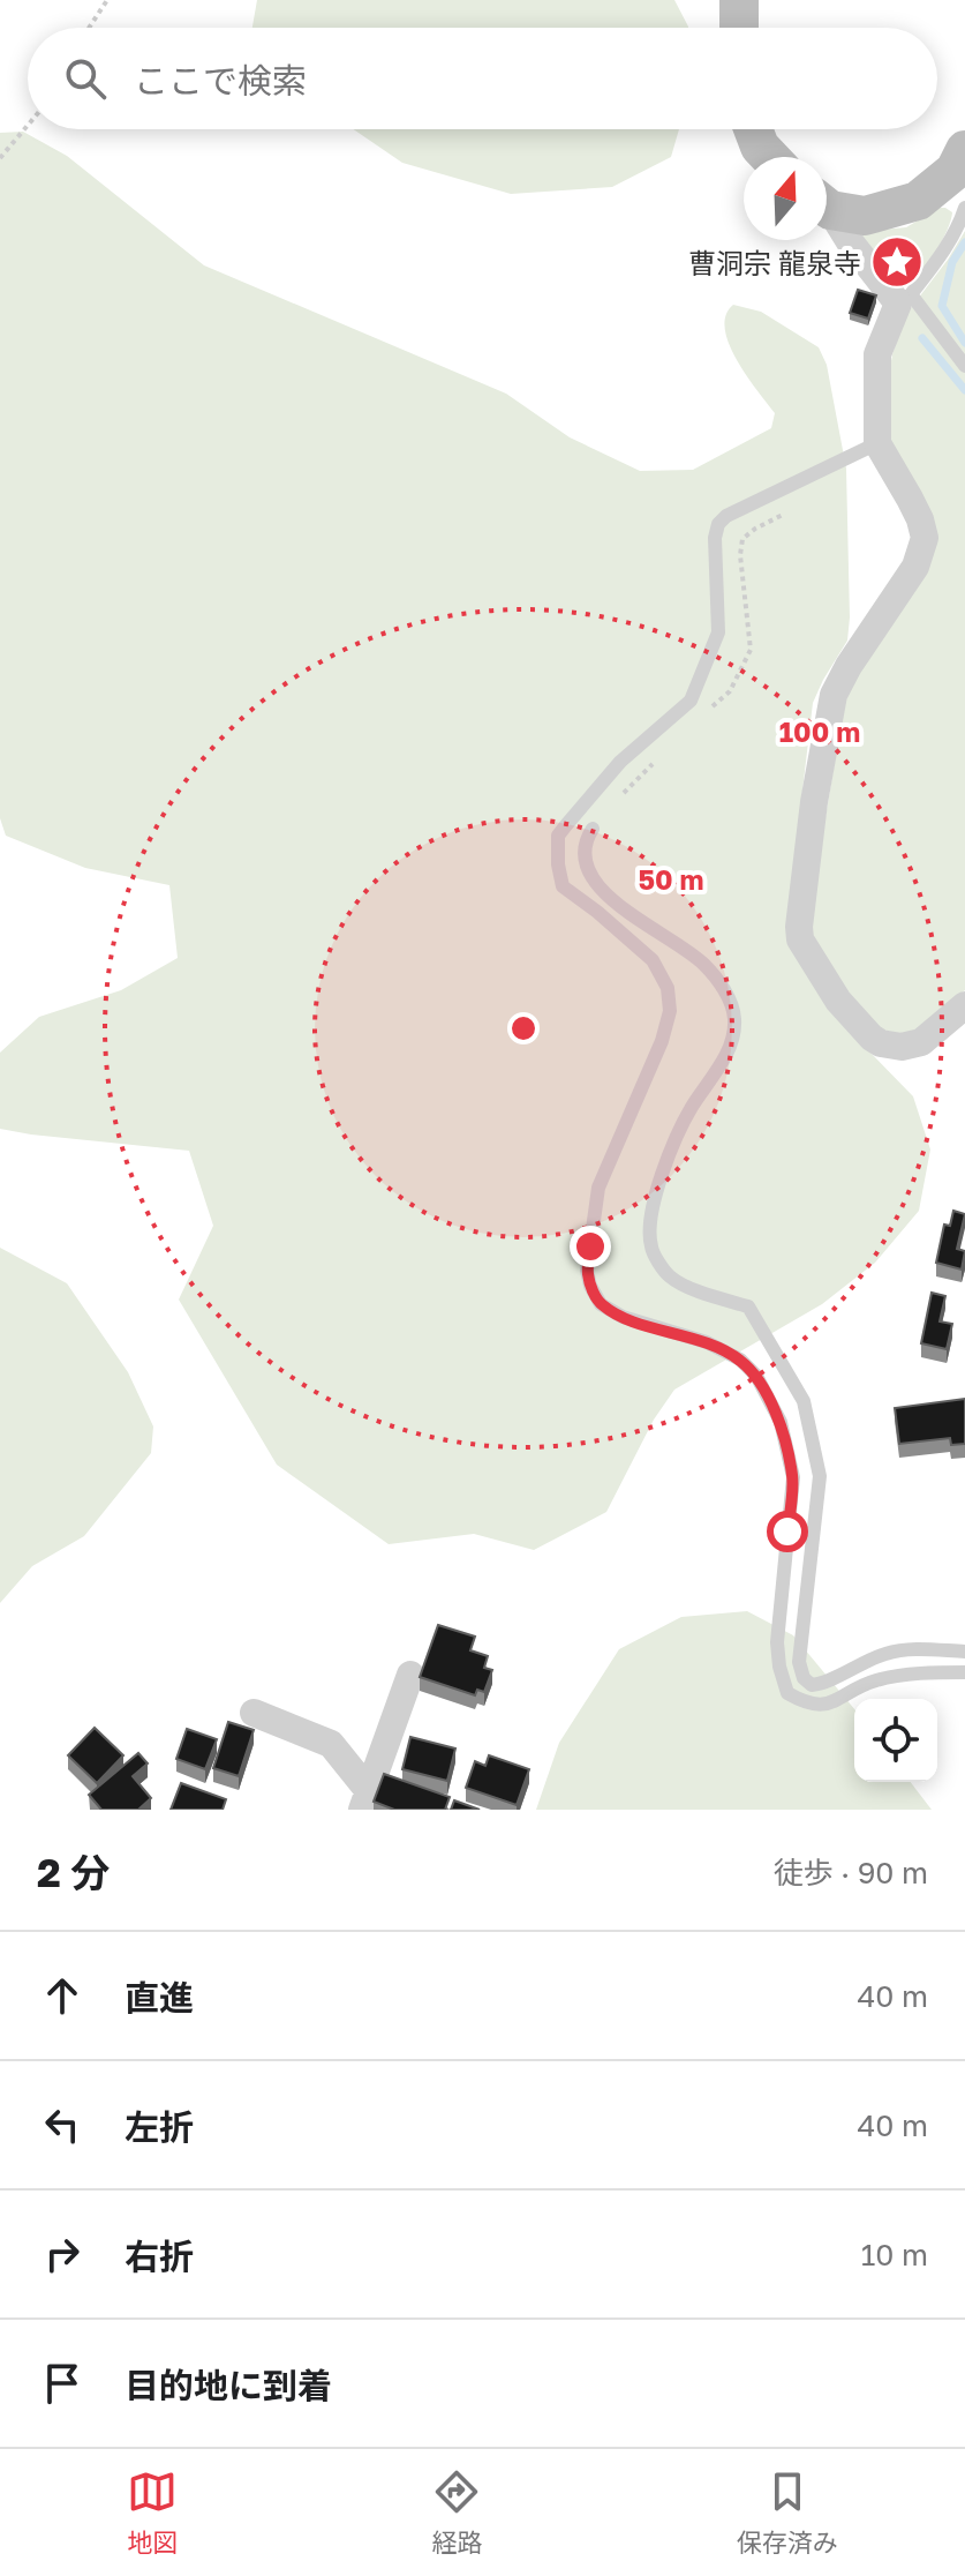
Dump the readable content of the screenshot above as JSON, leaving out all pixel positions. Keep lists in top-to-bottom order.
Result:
{
  "places": {
    "place": ["曹洞宗 龍泉寺"]
  },
  "north": "top",
  "page": {
    "search": "ここで検索",
    "heading": ["2 分", "徒歩 · 90 m"],
    "list": [
      ["直進", "40 m"],
      ["左折", "40 m"],
      ["右折", "10 m"],
      "目的地に到着"
    ],
    "nav": ["地図", "経路", "保存済み"]
  },
  "rings": ["100 m", "50 m"]
}
